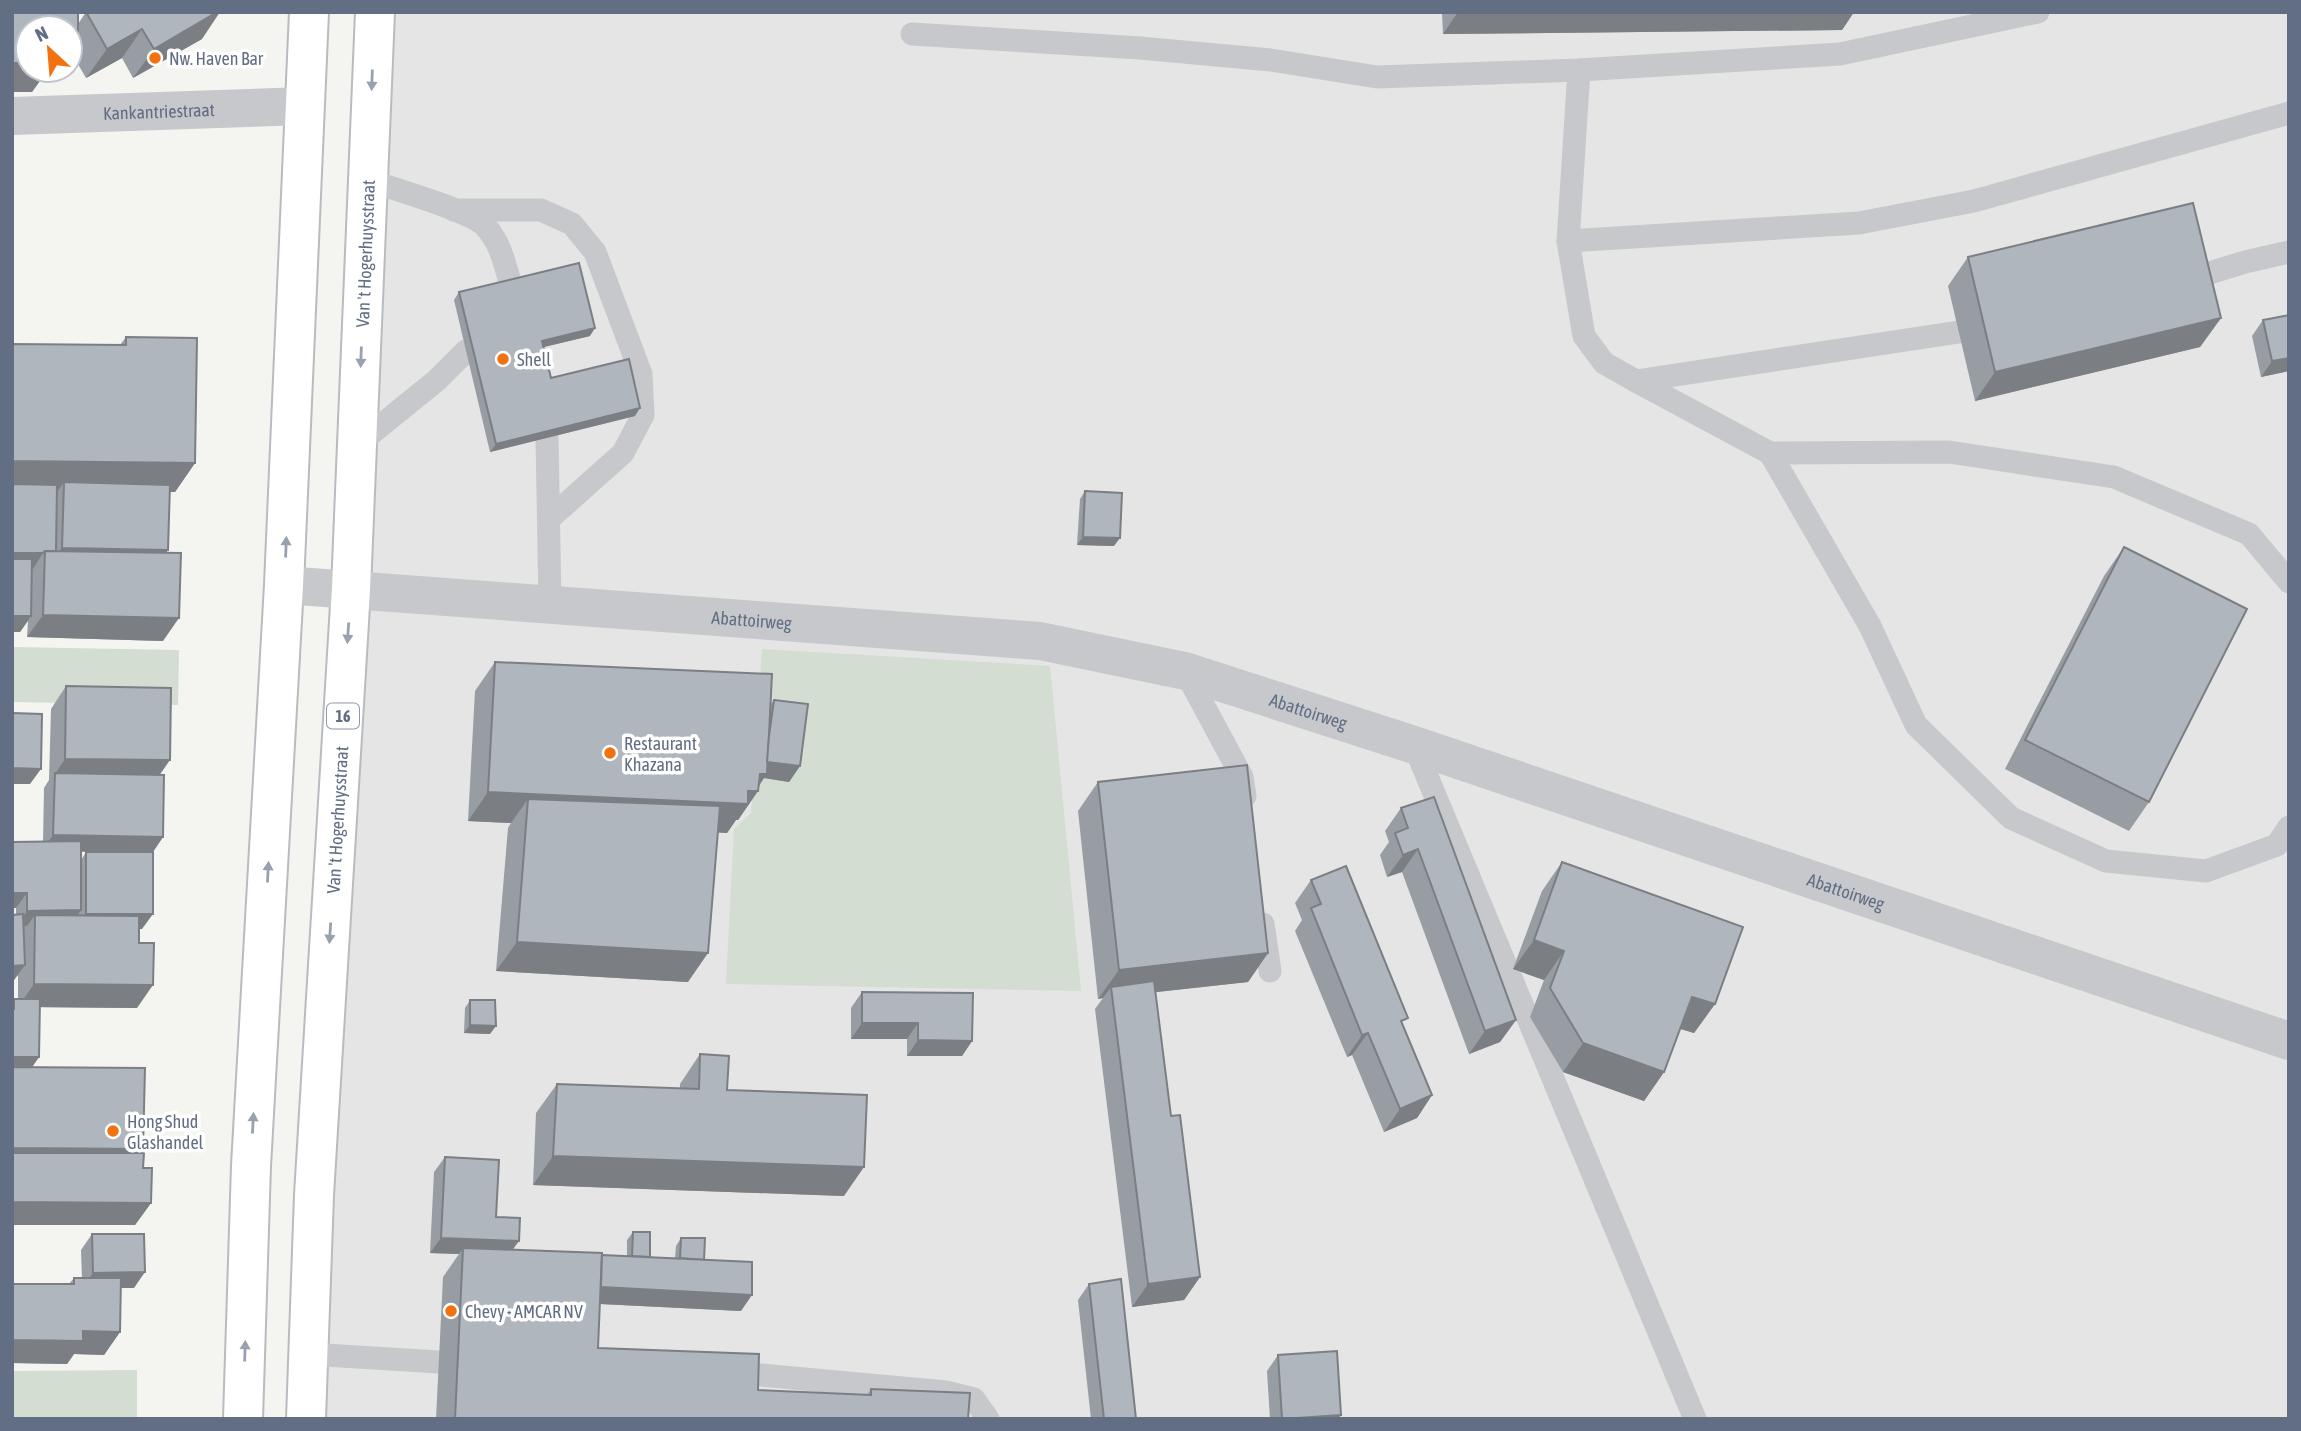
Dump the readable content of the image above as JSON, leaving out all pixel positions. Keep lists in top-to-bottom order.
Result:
{
  "streets": {
    "main road": ["Van 't Hogerhuysstraat", "16"],
    "street": ["Kankantriestraat", "Abattoirweg"]
  },
  "crossings": [
    ["Van 't Hogerhuysstraat", "Abattoirweg"]
  ],
  "places": [
    "Nw. Haven Bar",
    "Shell",
    "Restaurant Khazana",
    "Hong Shud Glashandel",
    "Chevy - AMCAR NV"
  ],
  "north": "top left"
}
